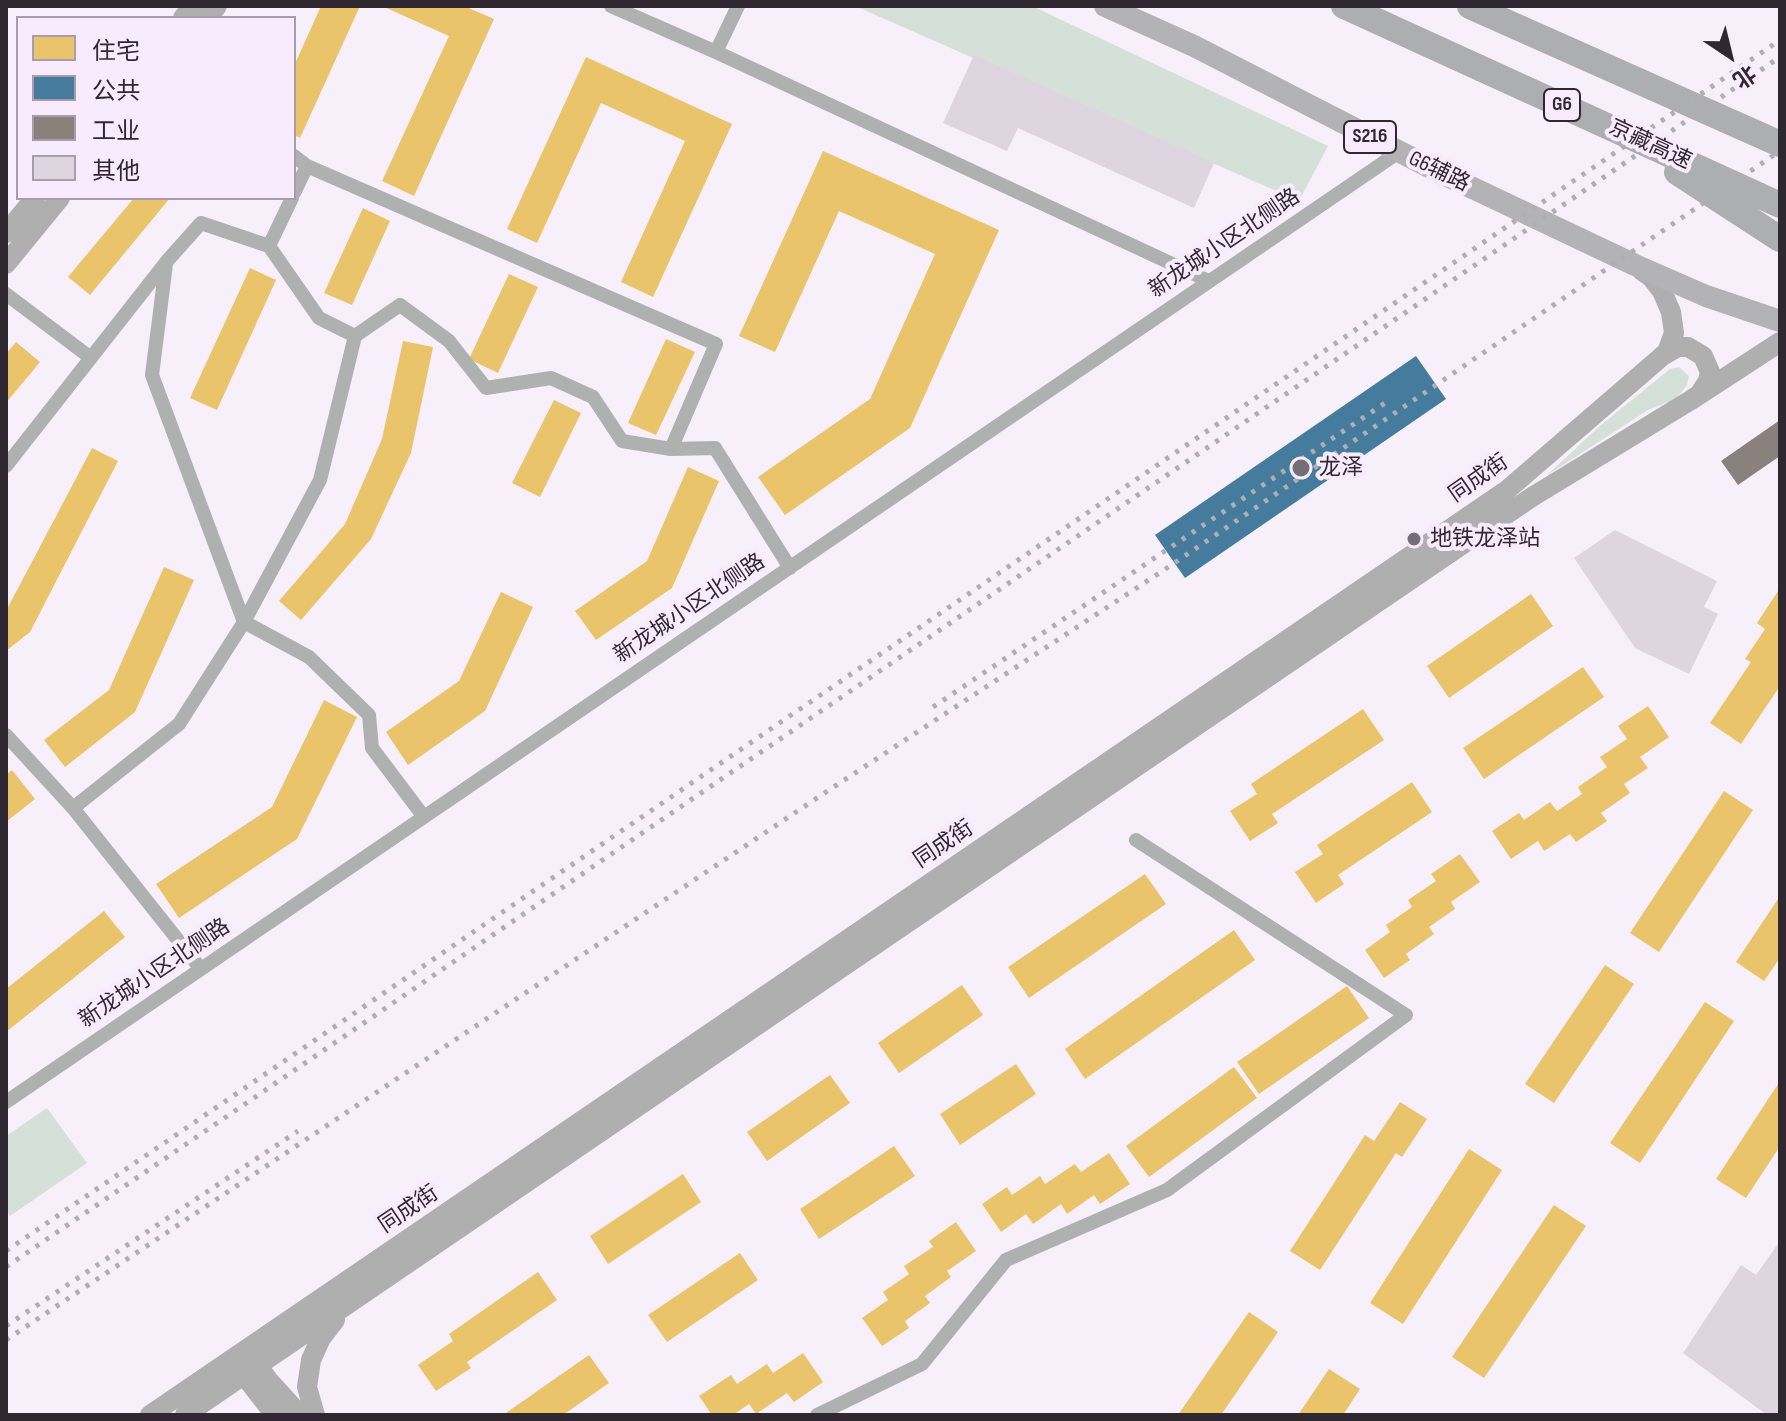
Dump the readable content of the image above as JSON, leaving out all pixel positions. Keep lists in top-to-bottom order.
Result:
{
  "streets": {
    "highway": ["G6", "京藏高速"],
    "main road": ["S216", "G6辅路", "同成街"],
    "street": ["新龙城小区北侧路"]
  },
  "crossings": [
    ["G6辅路", "新龙城小区北侧路"]
  ],
  "places": ["龙泽", "地铁龙泽站"],
  "legend": [
    "住宅",
    "公共",
    "工业",
    "其他"
  ],
  "north": "bottom right"
}
